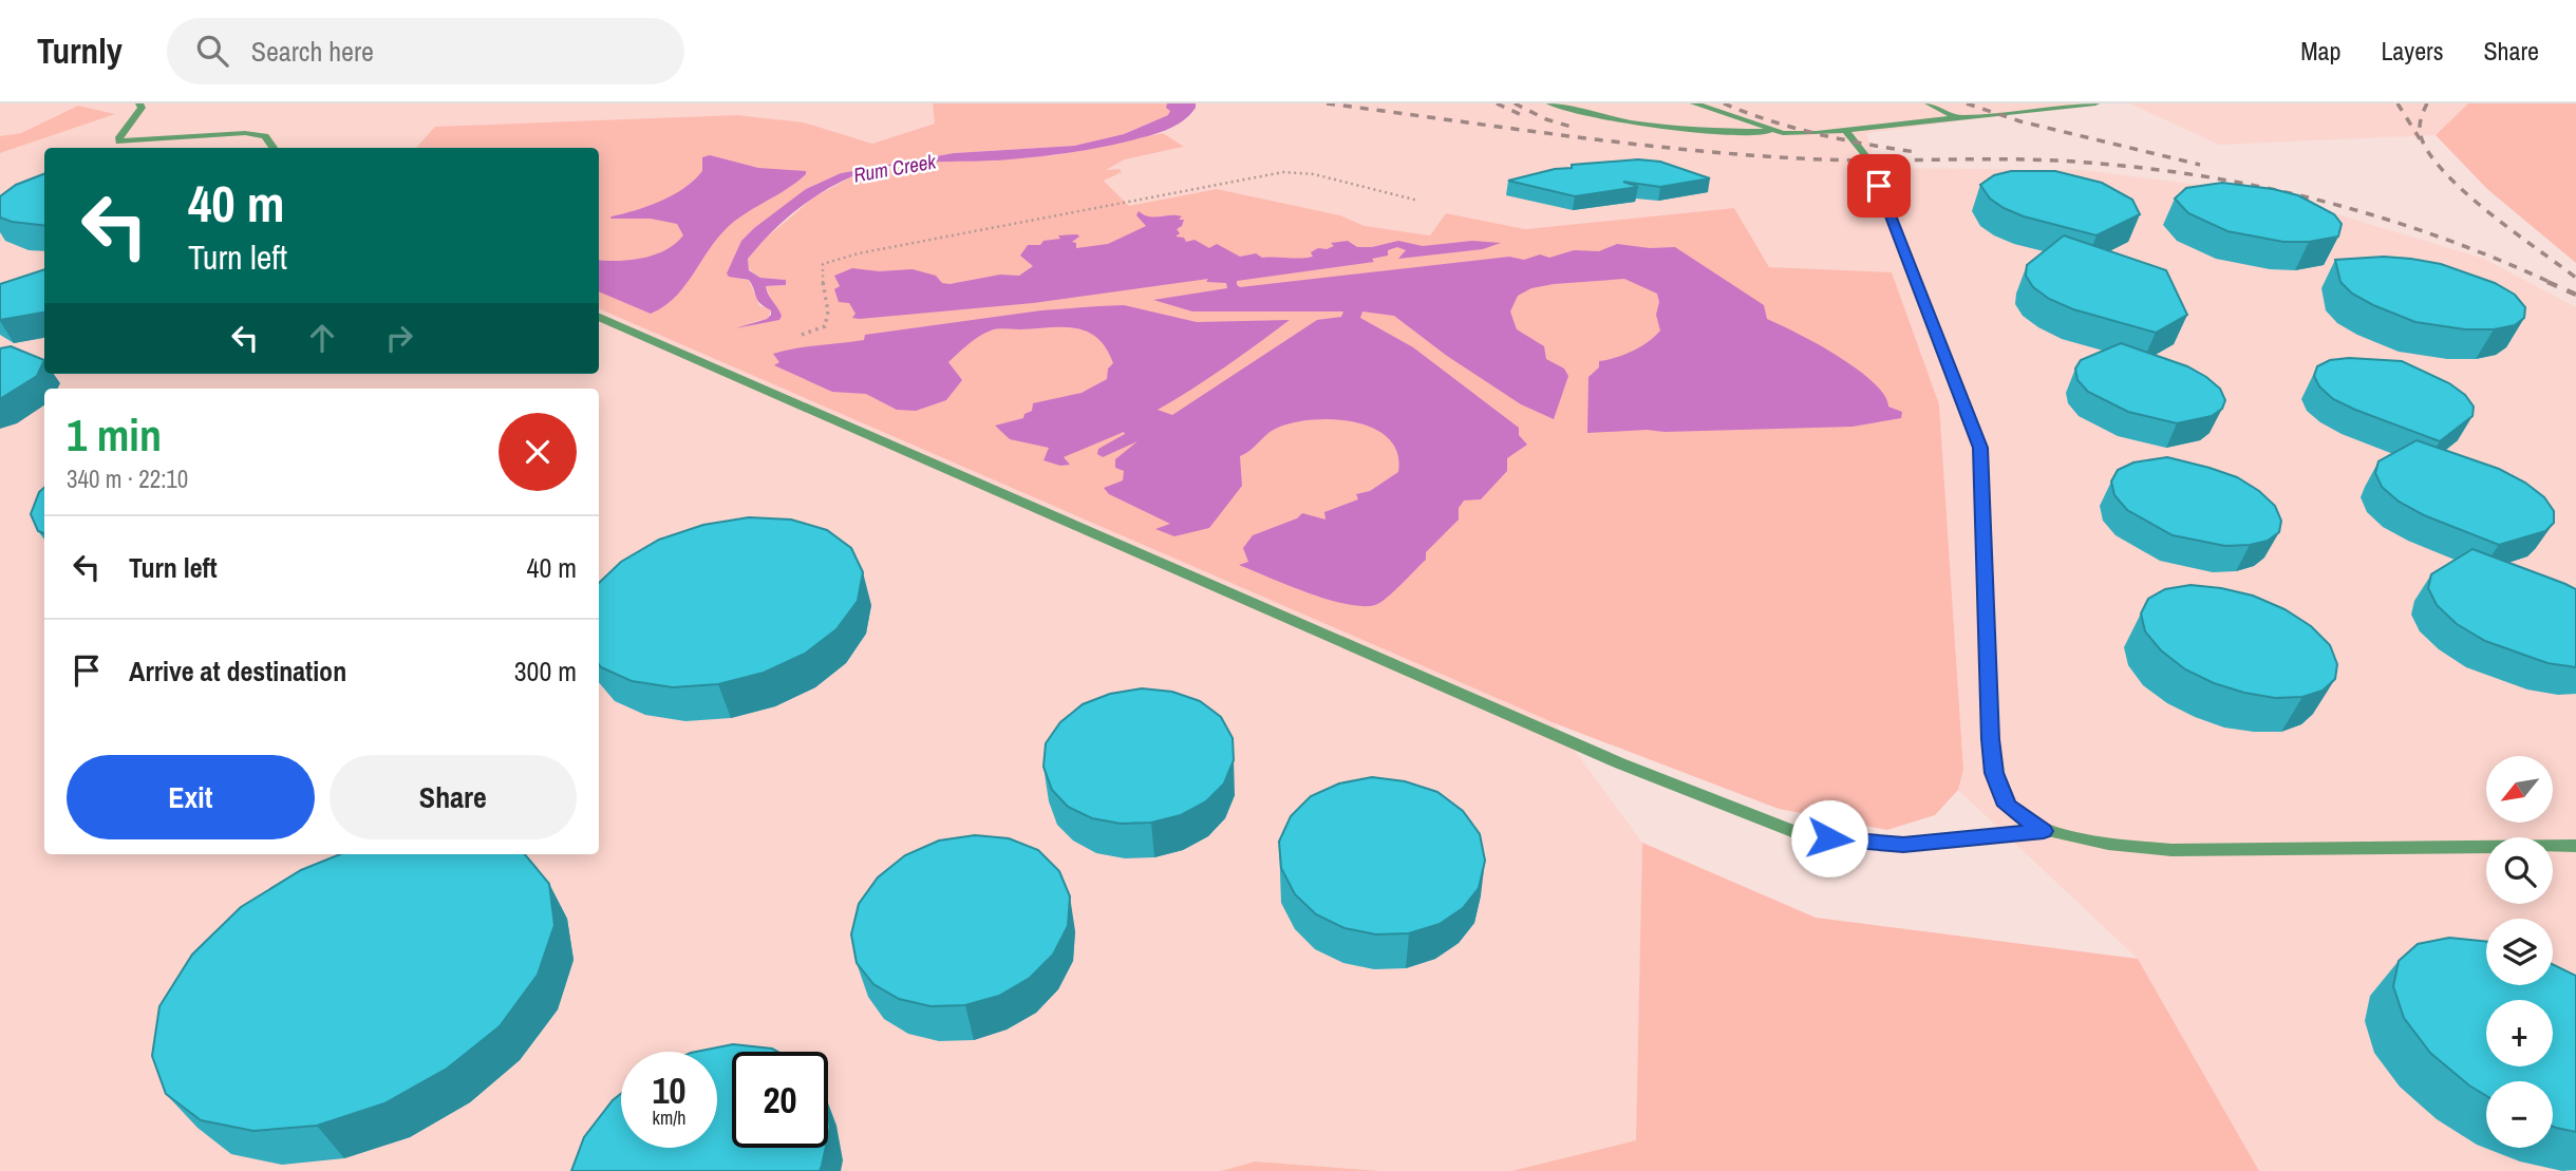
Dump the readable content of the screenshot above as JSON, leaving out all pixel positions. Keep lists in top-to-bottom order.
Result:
{
  "water": ["Rum Creek"],
  "north": "bottom left",
  "page": {
    "header": "Turnly",
    "search": "Search here",
    "nav": ["Map", "Layers", "Share"],
    "turn": ["40 m", "Turn left"],
    "heading": ["1 min", "340 m · 22:10"],
    "list": [
      {
        "name": "Turn left",
        "value": "40 m"
      },
      {
        "name": "Arrive at destination",
        "value": "300 m"
      }
    ],
    "buttons": ["Exit", "Share"],
    "map_buttons": ["+", "−"],
    "speed": "10 km/h",
    "limit": "20"
  }
}
